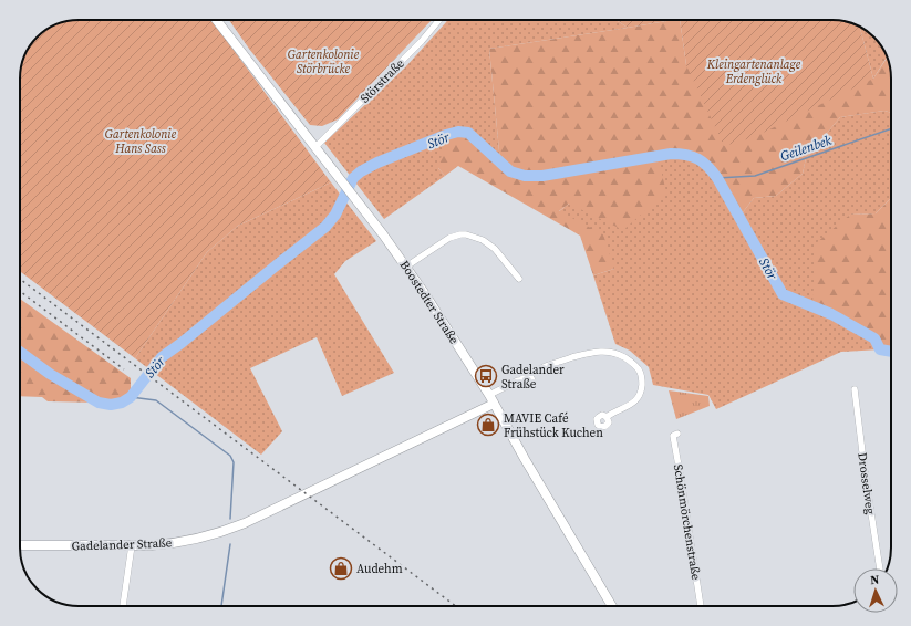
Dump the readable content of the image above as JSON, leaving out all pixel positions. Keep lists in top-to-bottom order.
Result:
{
  "streets": {
    "street": [
      "Störstraße",
      "Boostedter Straße",
      "Drosselweg",
      "Schönmörchenstraße",
      "Gadelander Straße"
    ]
  },
  "crossings": [
    ["Störstraße", "Boostedter Straße"],
    ["Boostedter Straße", "Gadelander Straße"]
  ],
  "water": ["Stör", "Geilenbek"],
  "parks": ["Gartenkolonie Störbrücke", "Kleingartenanlage Erdenglück", "Gartenkolonie Hans Sass"],
  "places": {
    "bus stop": ["Gadelander Straße"],
    "shop": ["MAVIE Café Frühstück Kuchen", "Audehm"]
  },
  "north": "top"
}
